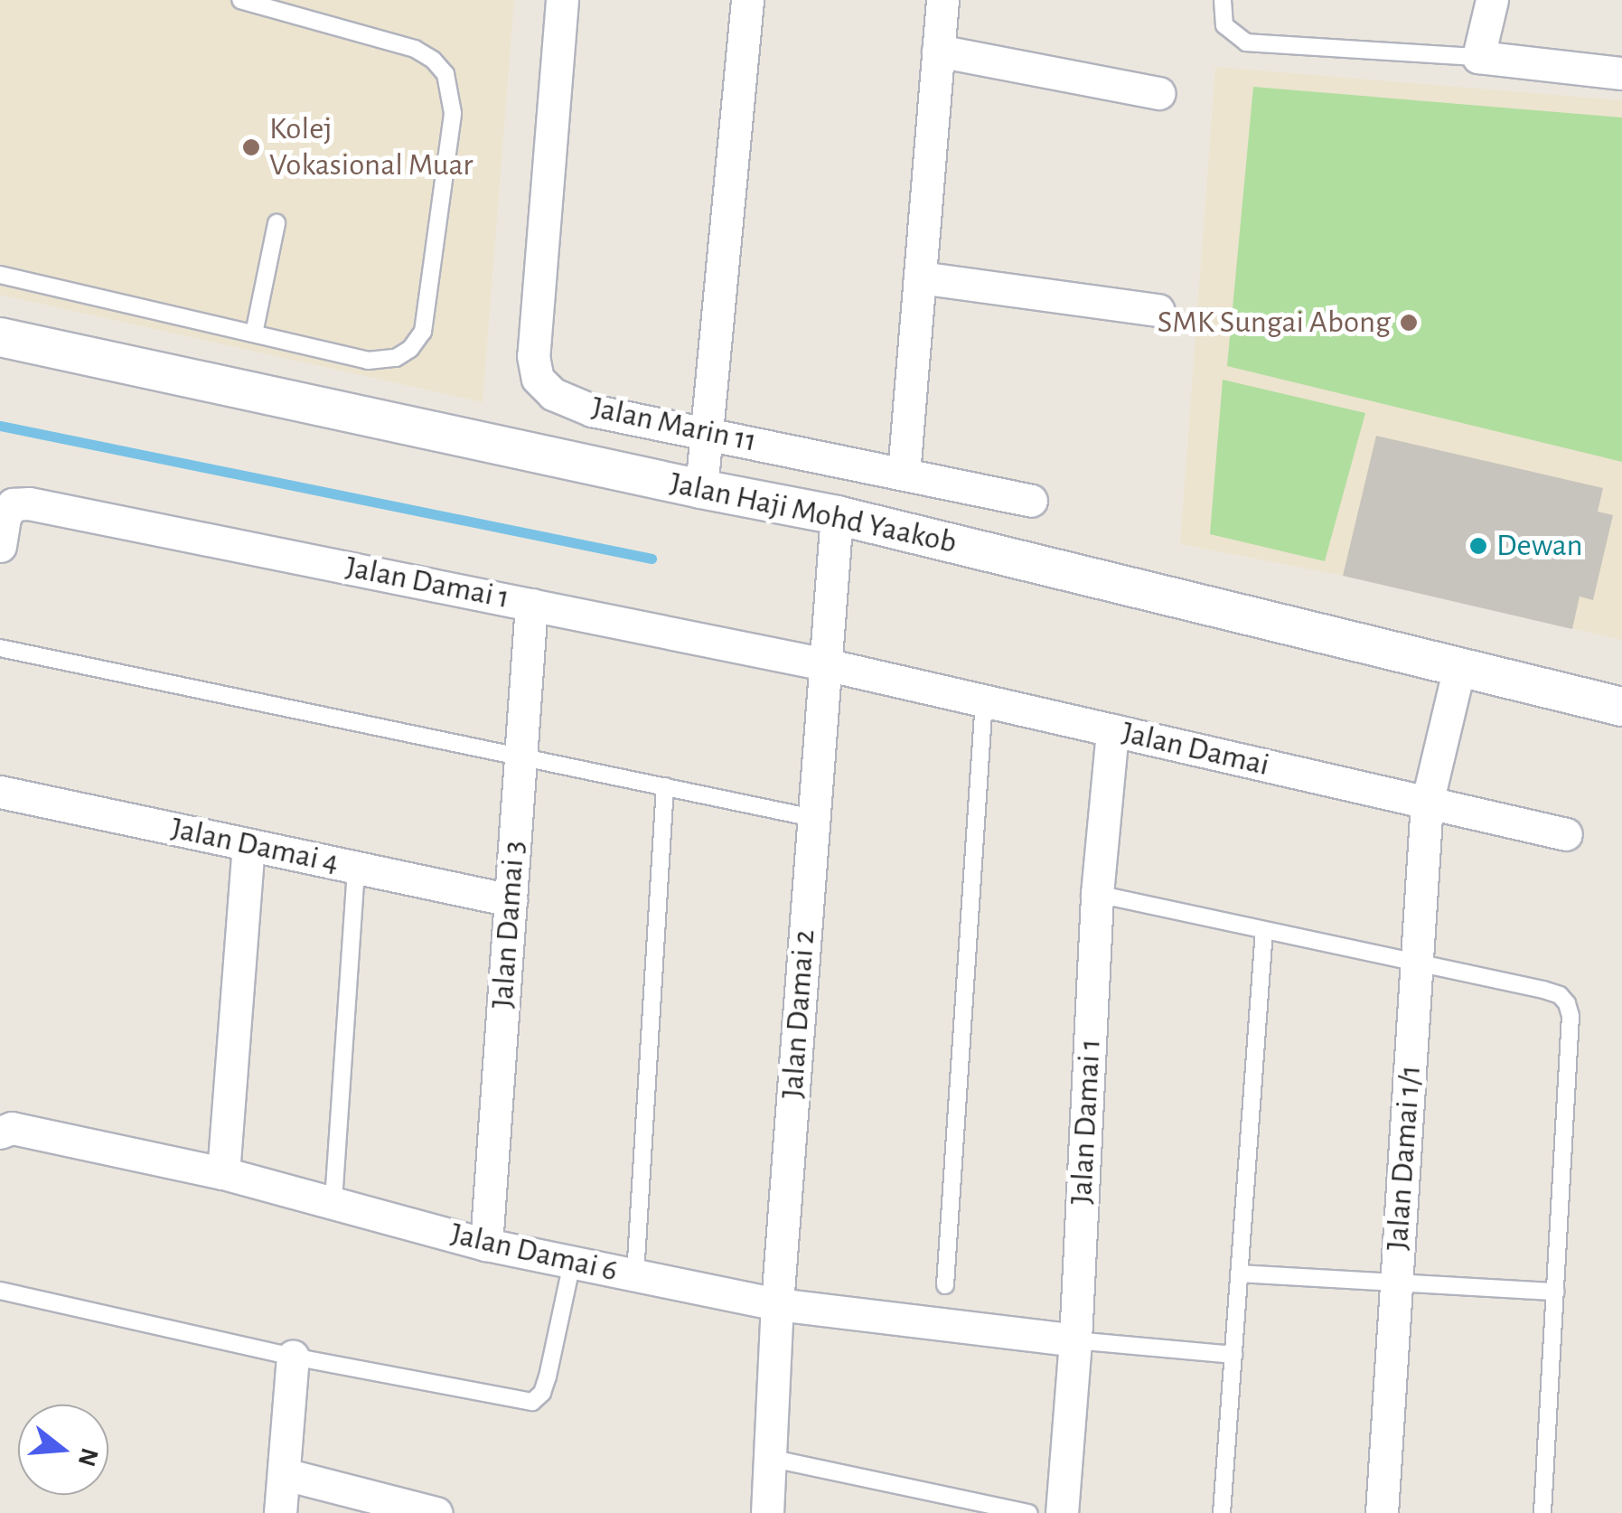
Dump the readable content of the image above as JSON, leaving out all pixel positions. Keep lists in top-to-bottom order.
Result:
{
  "streets": {
    "street": [
      "Jalan Marin 11",
      "Jalan Haji Mohd Yaakob",
      "Jalan Damai 1",
      "Jalan Damai",
      "Jalan Damai 4",
      "Jalan Damai 3",
      "Jalan Damai 2",
      "Jalan Damai 1/1",
      "Jalan Damai 6"
    ]
  },
  "crossings": [
    ["Jalan Haji Mohd Yaakob", "Jalan Damai 2"],
    ["Jalan Haji Mohd Yaakob", "Jalan Damai 1/1"],
    ["Jalan Damai 1", "Jalan Damai"],
    ["Jalan Damai 1", "Jalan Damai 3"],
    ["Jalan Damai 1", "Jalan Damai 2"],
    ["Jalan Damai 1", "Jalan Damai 6"],
    ["Jalan Damai", "Jalan Damai 2"],
    ["Jalan Damai", "Jalan Damai 1/1"],
    ["Jalan Damai 4", "Jalan Damai 3"],
    ["Jalan Damai 3", "Jalan Damai 6"],
    ["Jalan Damai 2", "Jalan Damai 6"]
  ],
  "places": ["Kolej Vokasional Muar", "SMK Sungai Abong", "Dewan"],
  "north": "right"
}
